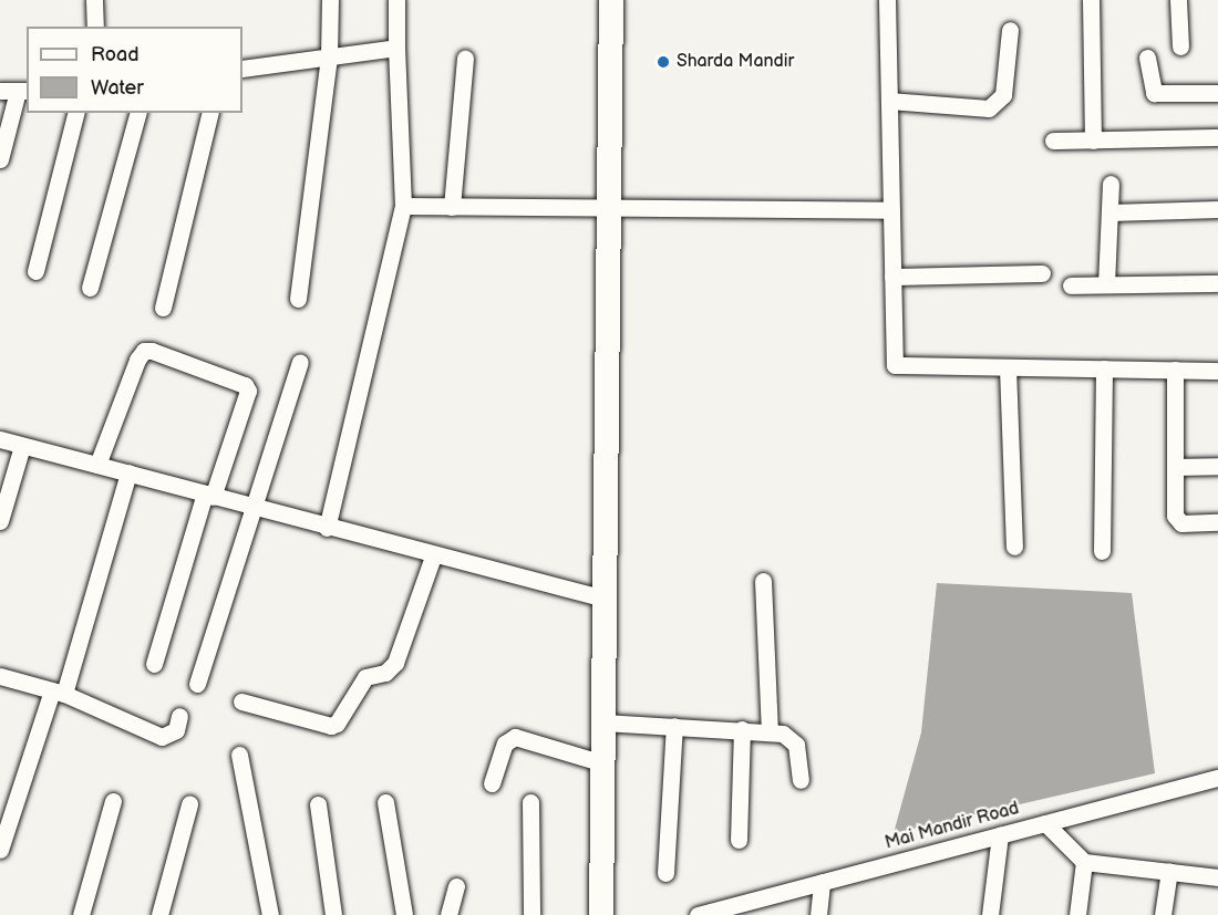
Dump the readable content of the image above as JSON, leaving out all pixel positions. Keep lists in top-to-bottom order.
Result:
{
  "streets": {
    "street": ["Mai Mandir Road"]
  },
  "places": ["Sharda Mandir"],
  "legend": ["Road", "Water"]
}
